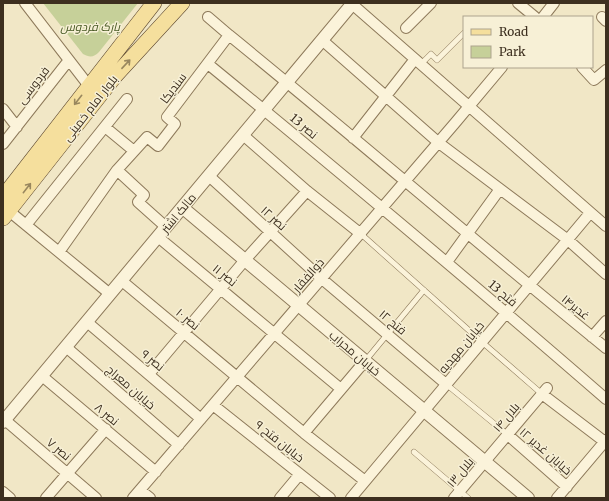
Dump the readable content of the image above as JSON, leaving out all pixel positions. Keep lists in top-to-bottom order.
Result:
{
  "streets": {
    "main road": ["بلوار امام خمینی"],
    "street": [
      "فردوسی",
      "سندیکا",
      "نصر 13",
      "مالک اشتر",
      "نصر ۱۲",
      "نصر ۱۱",
      "ذوالفقار",
      "فتح 13",
      "غدیر۱۴",
      "نصر ۱۰",
      "فتح ۱۲",
      "خیابان مهدیه",
      "خیابان محراب",
      "نصر ۹",
      "خیابان معراج",
      "نصر ۸",
      "بلال ۱۴",
      "خیابان فتح ۹",
      "نصر ۷",
      "خیابان غدیر ۱۲",
      "بلال ۱۳"
    ]
  },
  "crossings": [
    ["سندیکا", "نصر 13"],
    ["نصر 13", "مالک اشتر"],
    ["نصر 13", "ذوالفقار"],
    ["نصر 13", "فتح 13"],
    ["مالک اشتر", "نصر ۱۲"],
    ["مالک اشتر", "نصر ۱۱"],
    ["مالک اشتر", "غدیر۱۴"],
    ["مالک اشتر", "نصر ۱۰"],
    ["مالک اشتر", "خیابان محراب"],
    ["مالک اشتر", "نصر ۹"],
    ["مالک اشتر", "خیابان معراج"],
    ["مالک اشتر", "نصر ۸"],
    ["مالک اشتر", "نصر ۷"],
    ["نصر ۱۲", "ذوالفقار"],
    ["نصر ۱۲", "فتح ۱۲"],
    ["نصر ۱۱", "ذوالفقار"],
    ["ذوالفقار", "فتح 13"],
    ["ذوالفقار", "غدیر۱۴"],
    ["ذوالفقار", "نصر ۱۰"],
    ["ذوالفقار", "فتح ۱۲"],
    ["ذوالفقار", "خیابان محراب"],
    ["ذوالفقار", "نصر ۹"],
    ["ذوالفقار", "خیابان معراج"],
    ["ذوالفقار", "نصر ۸"],
    ["ذوالفقار", "خیابان فتح ۹"],
    ["فتح 13", "خیابان مهدیه"],
    ["غدیر۱۴", "خیابان مهدیه"],
    ["نصر ۱۰", "خیابان مهدیه"],
    ["فتح ۱۲", "خیابان مهدیه"],
    ["خیابان مهدیه", "خیابان محراب"],
    ["خیابان محراب", "بلال ۱۴"],
    ["خیابان محراب", "بلال ۱۳"],
    ["بلال ۱۴", "خیابان غدیر ۱۲"],
    ["بلال ۱۴", "بلال ۱۳"]
  ],
  "parks": ["پارک فردوس"],
  "legend": ["Road", "Park"]
}
